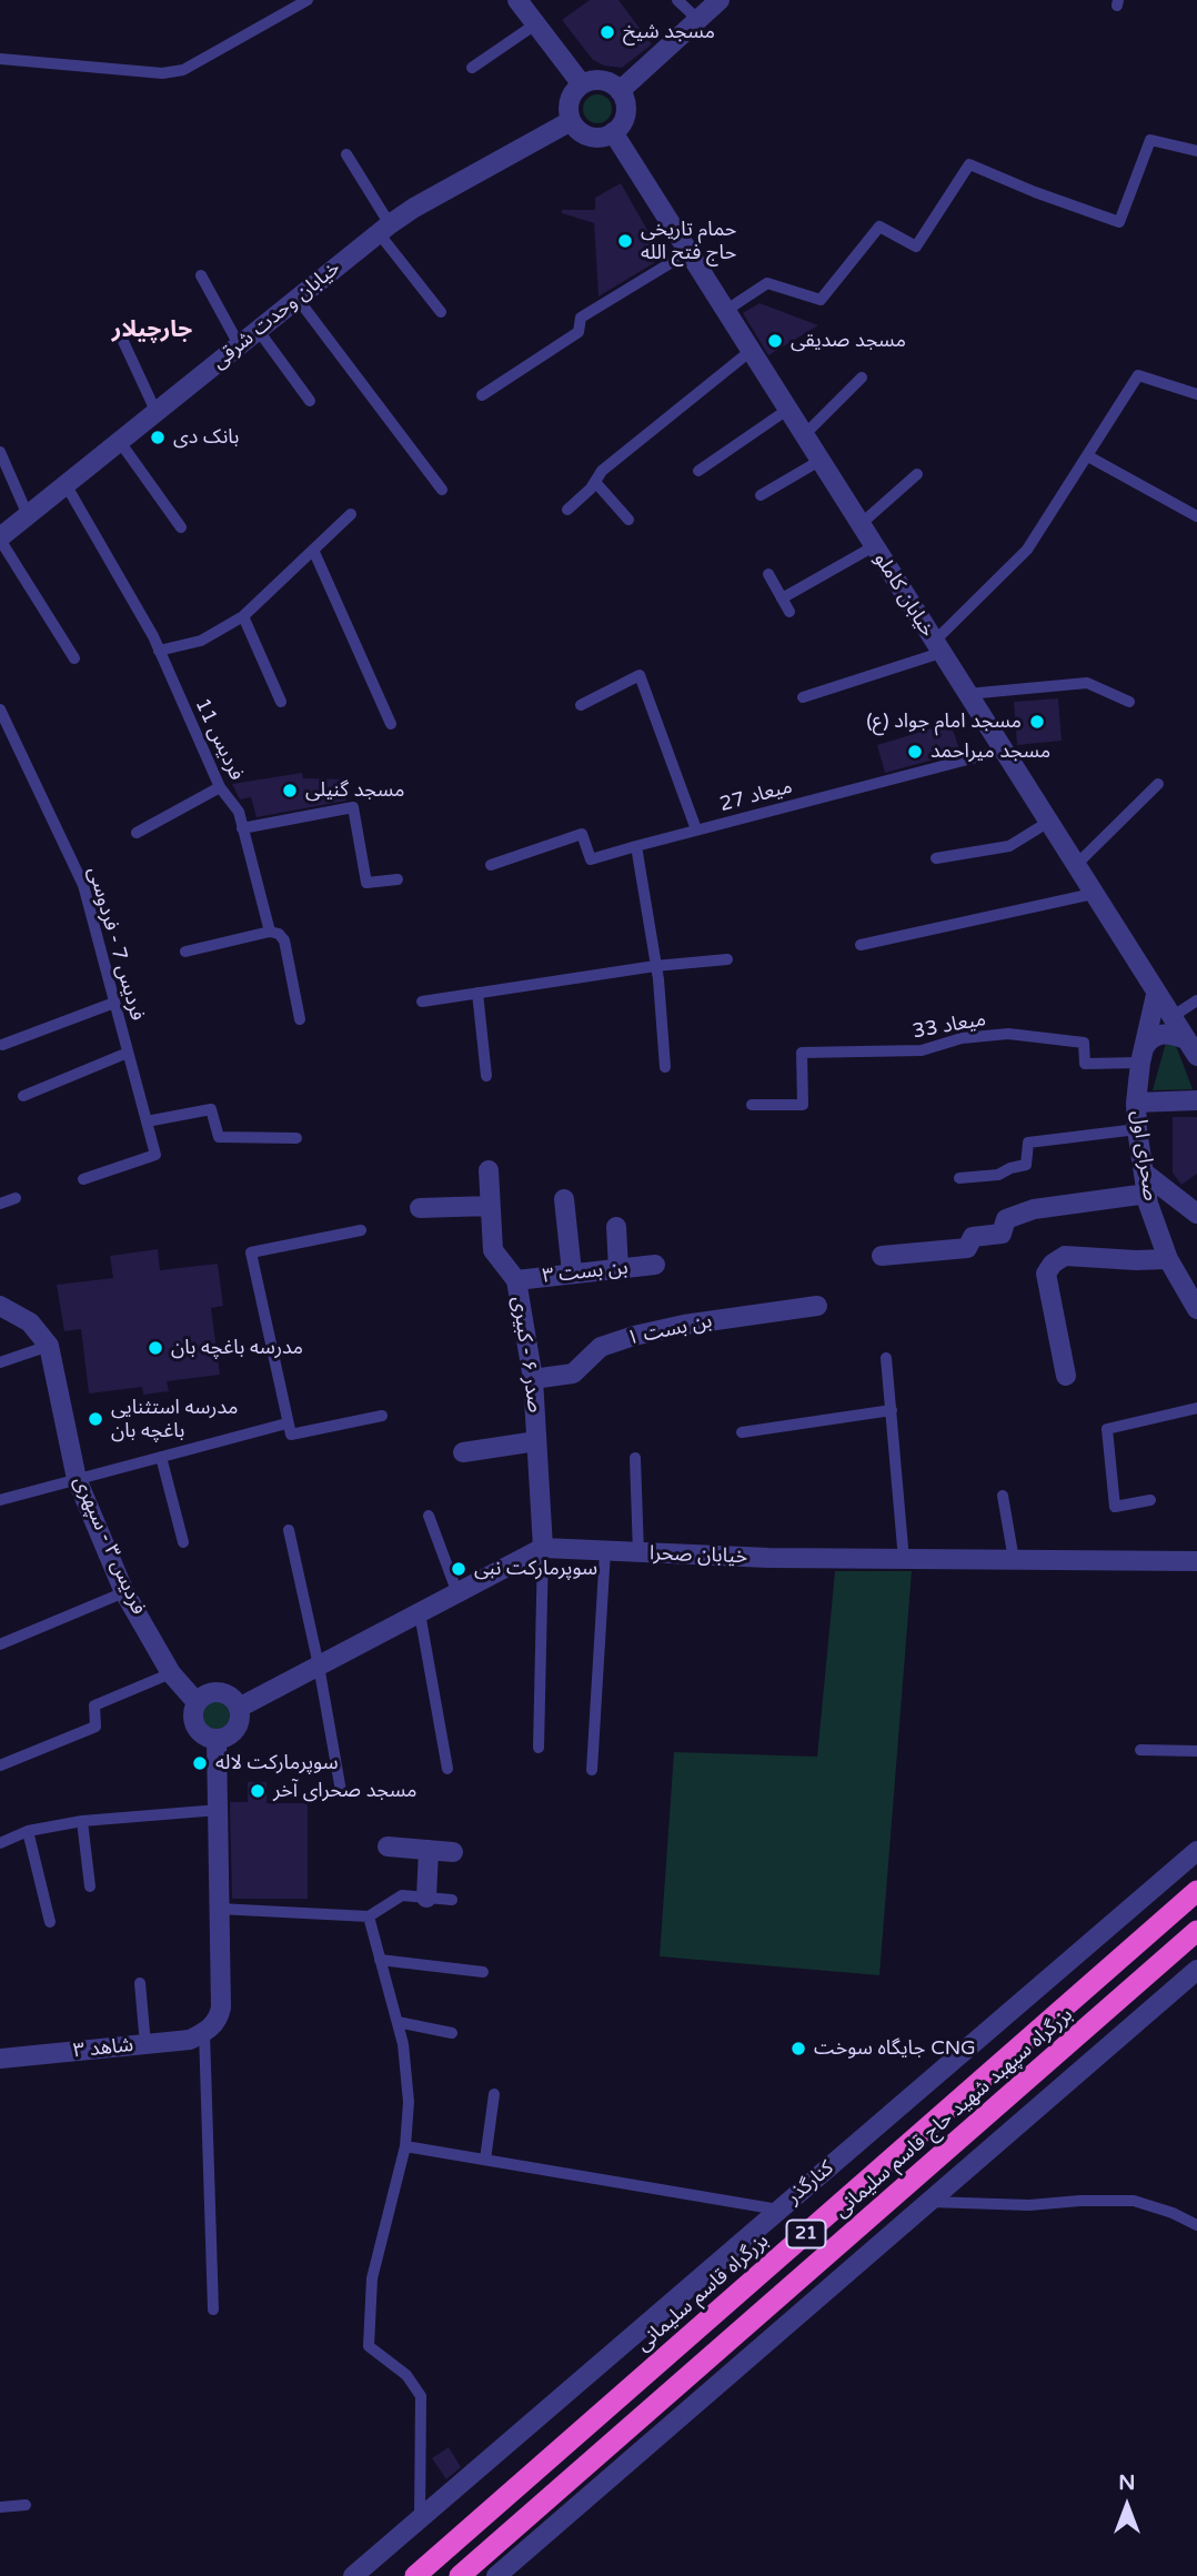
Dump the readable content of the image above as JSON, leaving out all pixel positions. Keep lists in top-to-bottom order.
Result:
{
  "streets": {
    "highway": ["بزرگراه سپهبد شهید حاج قاسم سلیمانی", "21", "بزرگراه قاسم سلیمانی"],
    "street": [
      "خیابان وحدت شرقی",
      "خیابان کاملو",
      "صحرای اول",
      "بن بست ۳",
      "بن بست ۱",
      "صدر ۶ - کبیری",
      "فردیس ۳ - سپهری",
      "خیابان صحرا",
      "شاهد ۳",
      "کنارگذر"
    ],
    "lane": [
      "فردیس 11",
      "میعاد 27",
      "فردیس 7 - فردوسی",
      "میعاد 33"
    ]
  },
  "crossings": [
    ["خیابان وحدت شرقی", "خیابان کاملو"],
    ["خیابان وحدت شرقی", "فردیس 11"],
    ["خیابان کاملو", "میعاد 27"],
    ["خیابان کاملو", "صحرای اول"],
    ["میعاد 33", "صحرای اول"],
    ["بن بست ۳", "صدر ۶ - کبیری"],
    ["بن بست ۱", "صدر ۶ - کبیری"],
    ["صدر ۶ - کبیری", "خیابان صحرا"],
    ["فردیس ۳ - سپهری", "خیابان صحرا"]
  ],
  "districts": ["جارچیلار"],
  "places": [
    "مسجد شیخ",
    "حمام تاریخی حاج فتح الله",
    "مسجد صدیقی",
    "بانک دی",
    "مسجد امام جواد (ع)",
    "مسجد میراحمد",
    "مسجد گنیلی",
    "مدرسه باغچه بان",
    "مدرسه استثنایی باغچه بان",
    "سوپرمارکت نبی",
    "سوپرمارکت لاله",
    "مسجد صحرای آخر",
    "جایگاه سوخت CNG"
  ],
  "north": "top"
}
